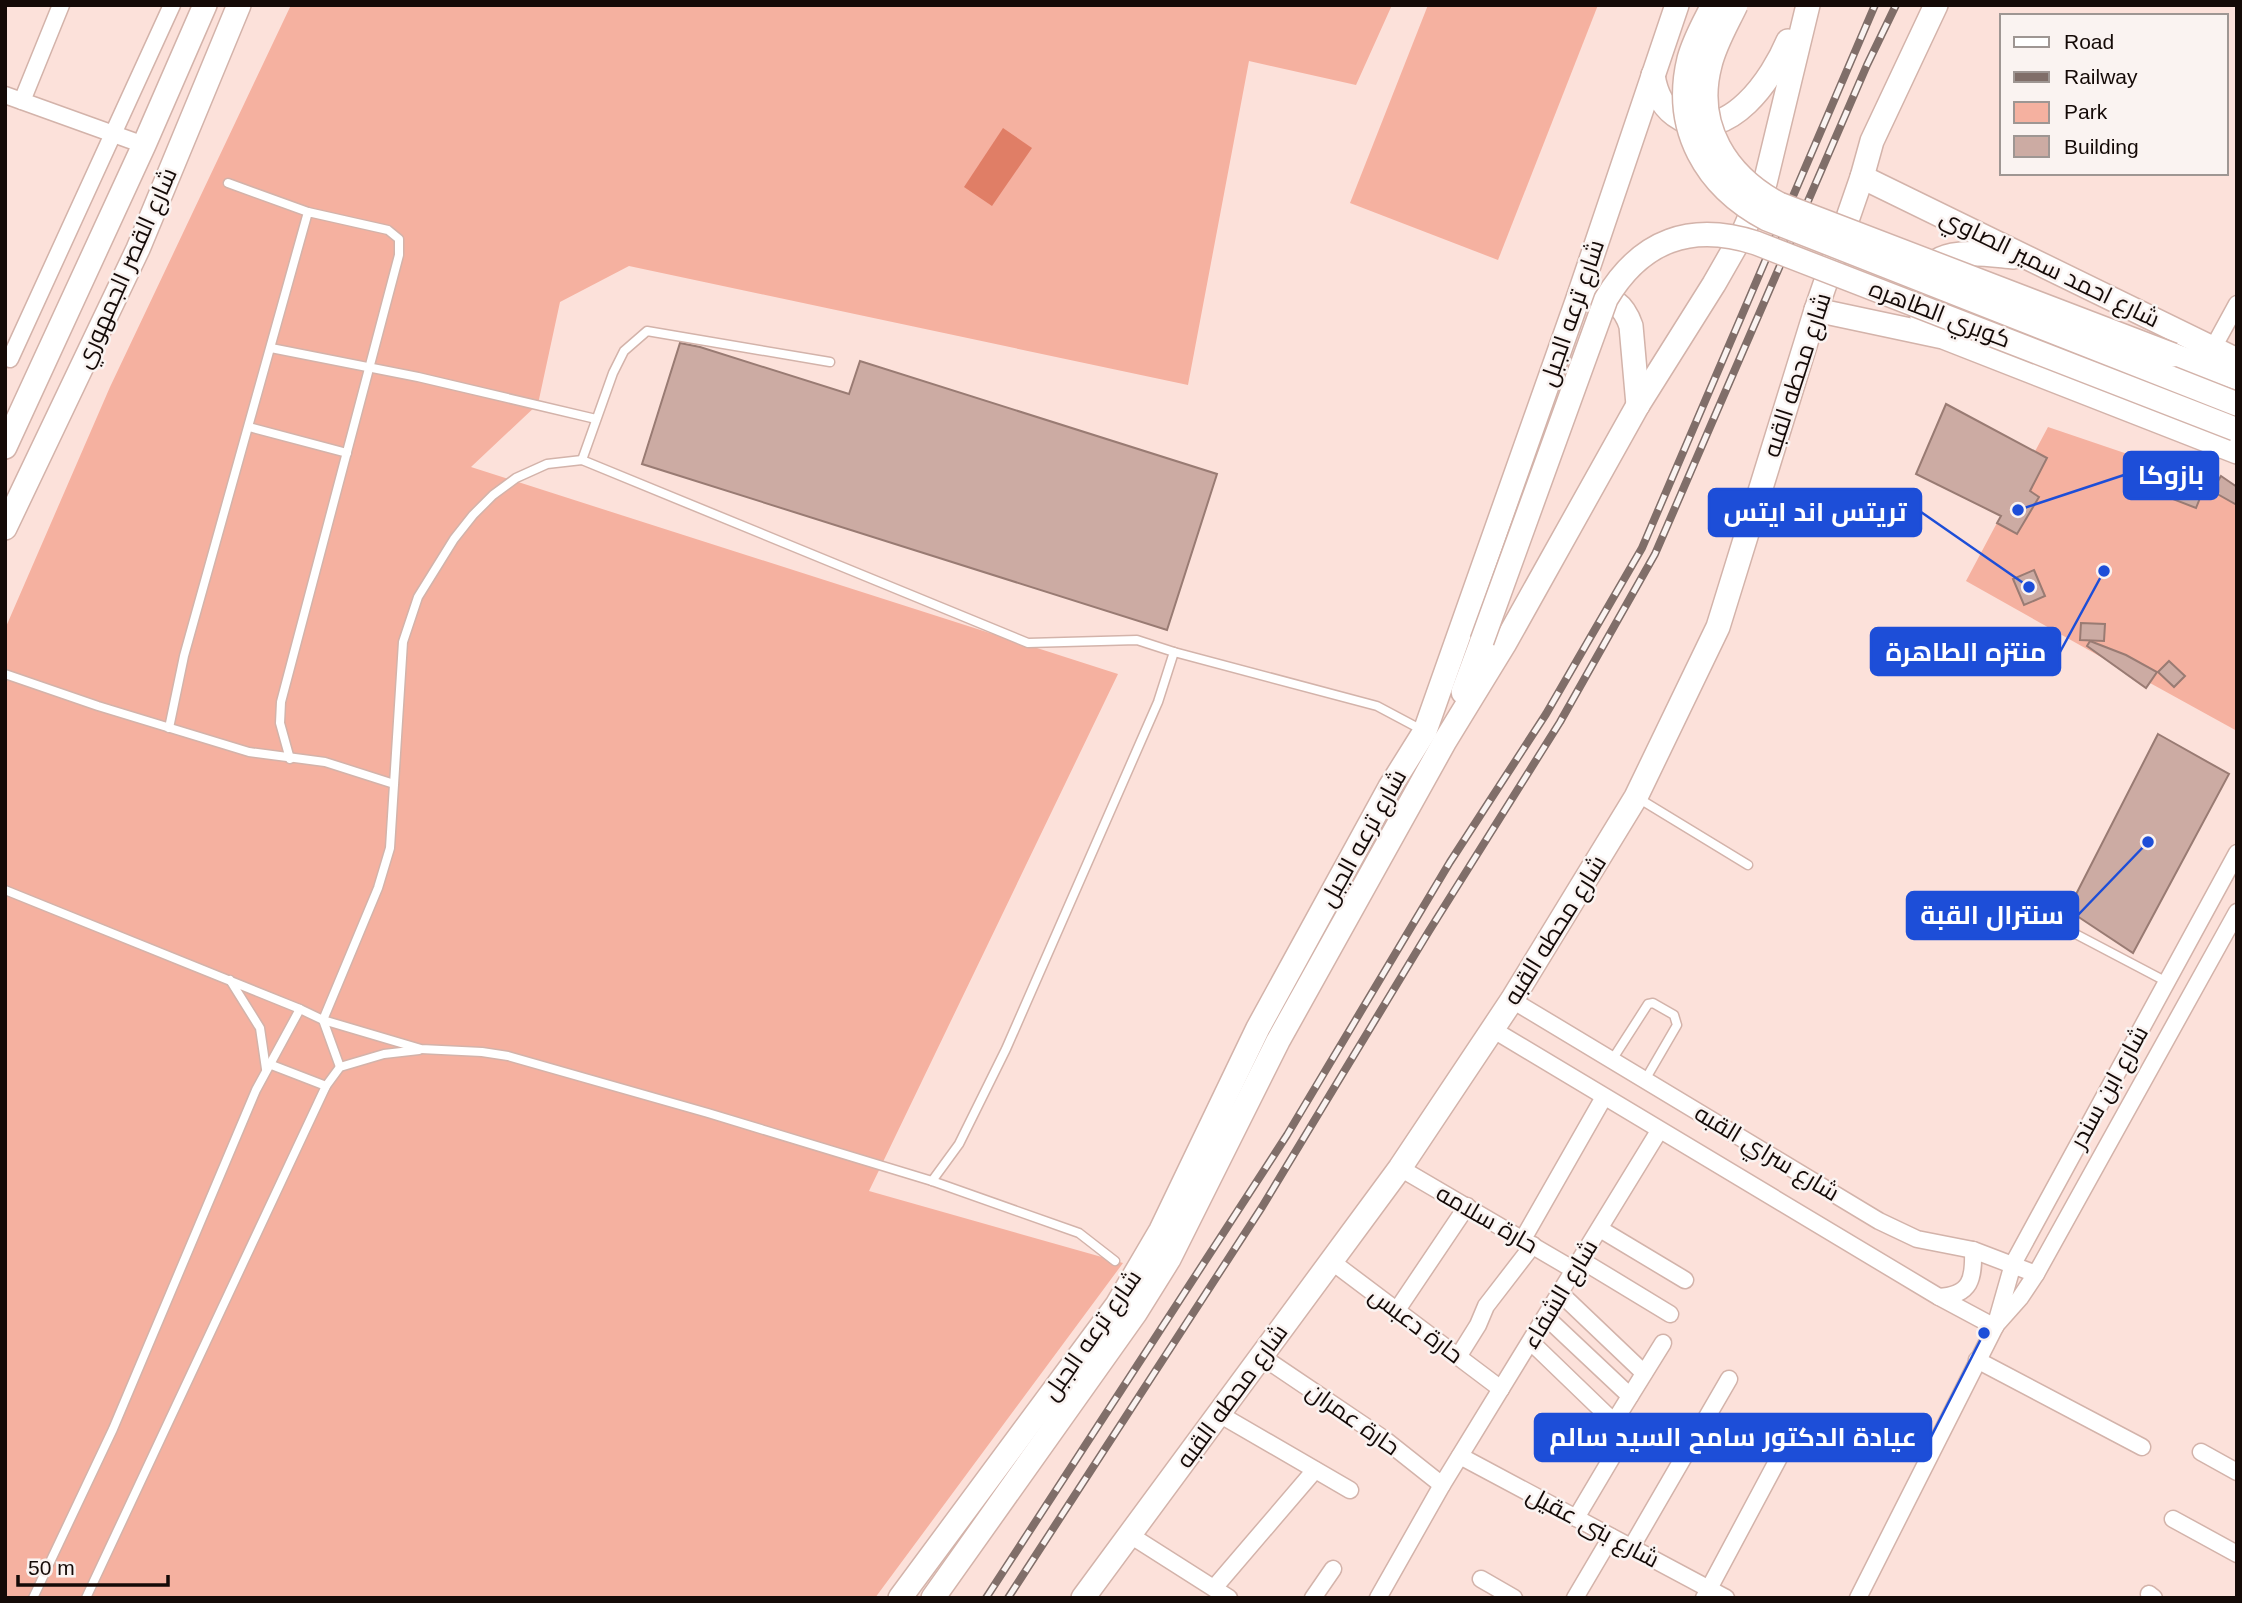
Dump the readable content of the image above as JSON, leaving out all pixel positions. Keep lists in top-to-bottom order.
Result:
{
  "streets": {
    "main road": [
      "شارع القصر الجمهوري",
      "شارع احمد سمير الصاوي",
      "شارع ترعه الجبل",
      "كوبري الطاهره",
      "شارع محطه القبه"
    ],
    "street": [
      "شارع ابن سندر",
      "شارع سراي القبه",
      "حارة سلامه",
      "شارع الشفاء",
      "حارة دعبس",
      "حارة عمران",
      "شارع بنى عقيل"
    ]
  },
  "crossings": [
    ["شارع احمد سمير الصاوي", "شارع محطه القبه"],
    ["شارع ترعه الجبل", "كوبري الطاهره"],
    ["شارع محطه القبه", "شارع سراي القبه"],
    ["شارع محطه القبه", "حارة سلامه"],
    ["شارع محطه القبه", "حارة دعبس"],
    ["شارع محطه القبه", "حارة عمران"],
    ["شارع ابن سندر", "شارع سراي القبه"],
    ["شارع سراي القبه", "شارع الشفاء"],
    ["حارة سلامه", "شارع الشفاء"],
    ["شارع الشفاء", "حارة دعبس"],
    ["شارع الشفاء", "حارة عمران"],
    ["شارع الشفاء", "شارع بنى عقيل"]
  ],
  "places": [
    "بازوكا",
    "منتزه الطاهرة",
    "تريتس اند ايتس",
    "سنترال القبة",
    "عيادة الدكتور سامح السيد سالم"
  ],
  "legend": [
    "Road",
    "Railway",
    "Park",
    "Building"
  ],
  "scale_bar": "50 m"
}
